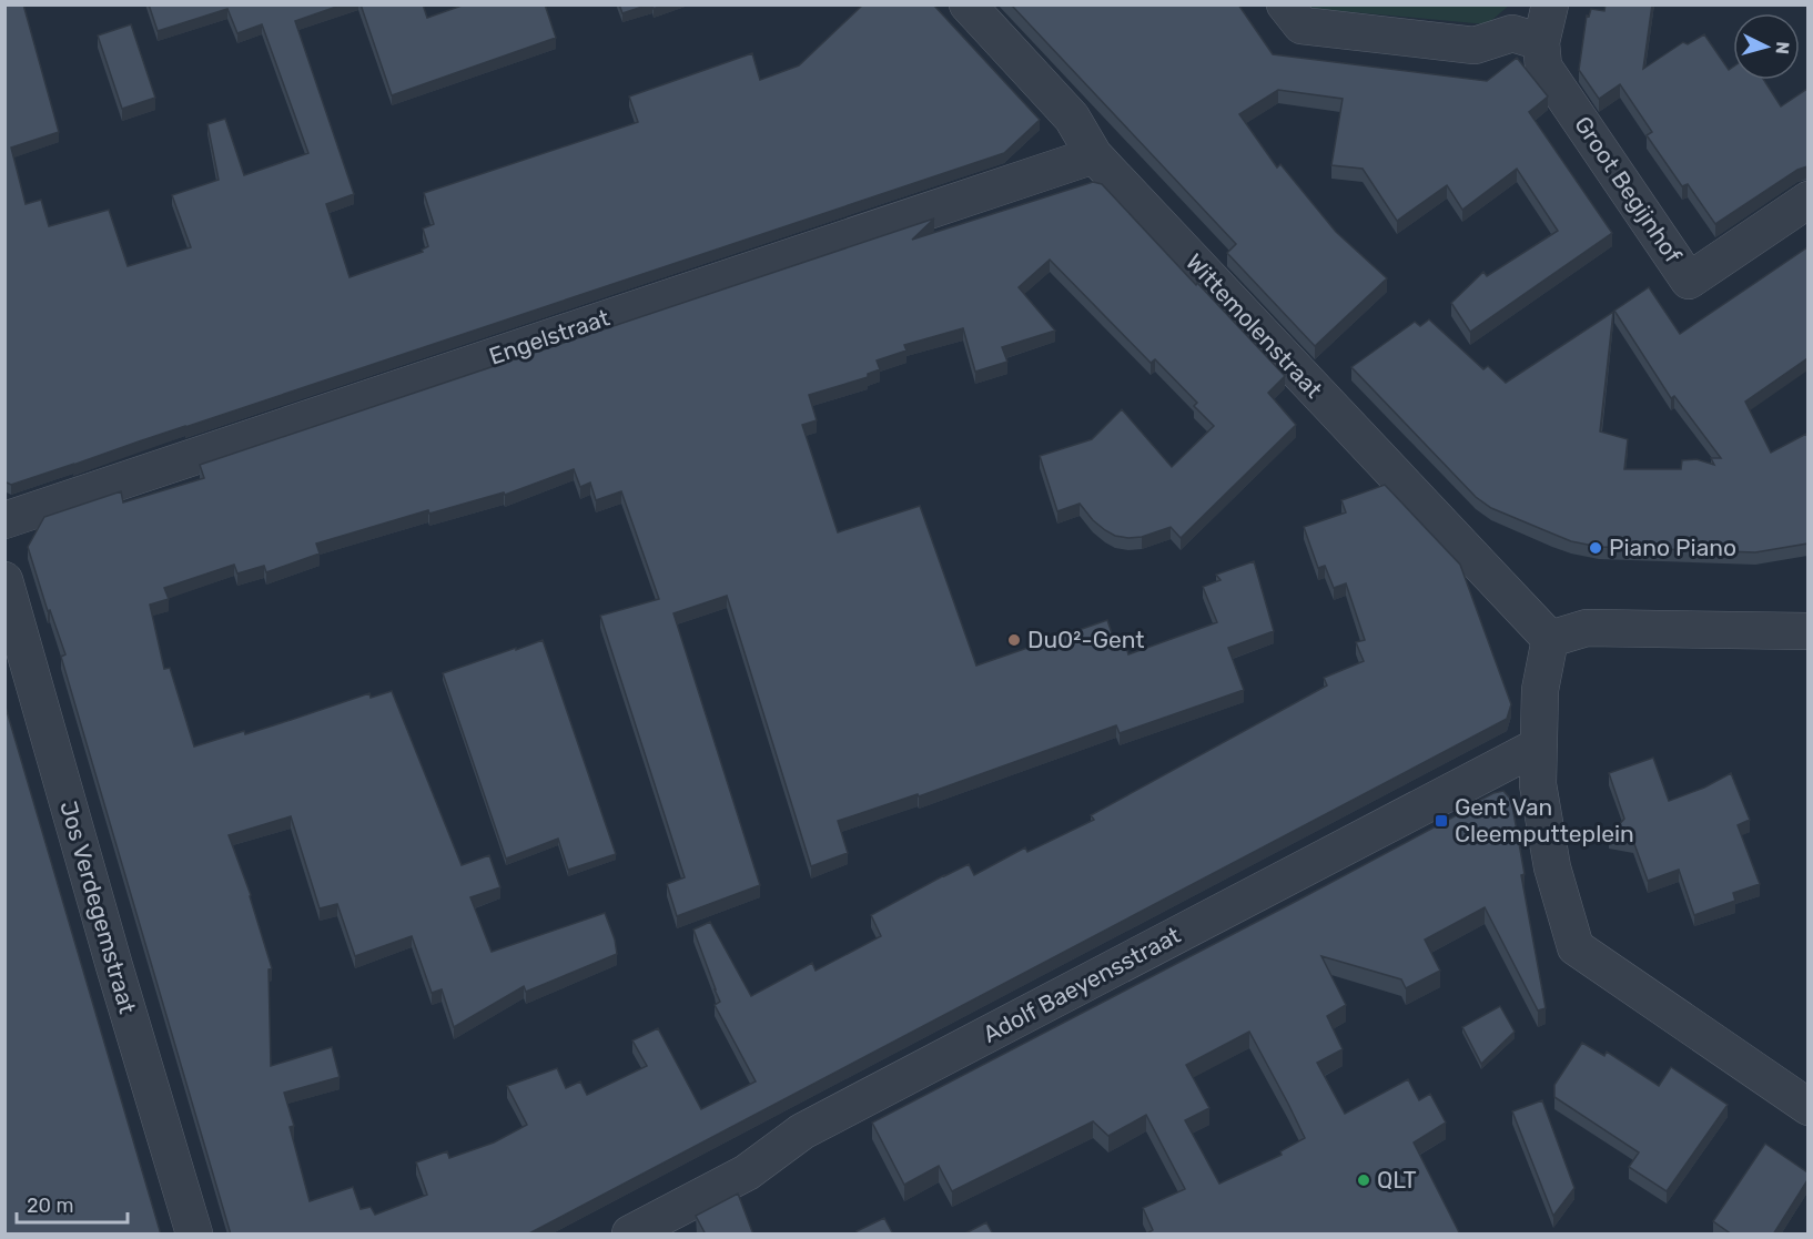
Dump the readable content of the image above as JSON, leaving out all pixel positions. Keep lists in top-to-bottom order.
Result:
{
  "streets": {
    "street": [
      "Groot Begijnhof",
      "Wittemolenstraat",
      "Engelstraat",
      "Jos Verdegemstraat",
      "Adolf Baeyensstraat"
    ]
  },
  "crossings": [
    ["Wittemolenstraat", "Engelstraat"]
  ],
  "places": {
    "other": ["Piano Piano", "DuO²-Gent", "QLT"],
    "transit": ["Gent Van Cleemputteplein"]
  },
  "scale_bar": "20 m",
  "north": "right"
}
